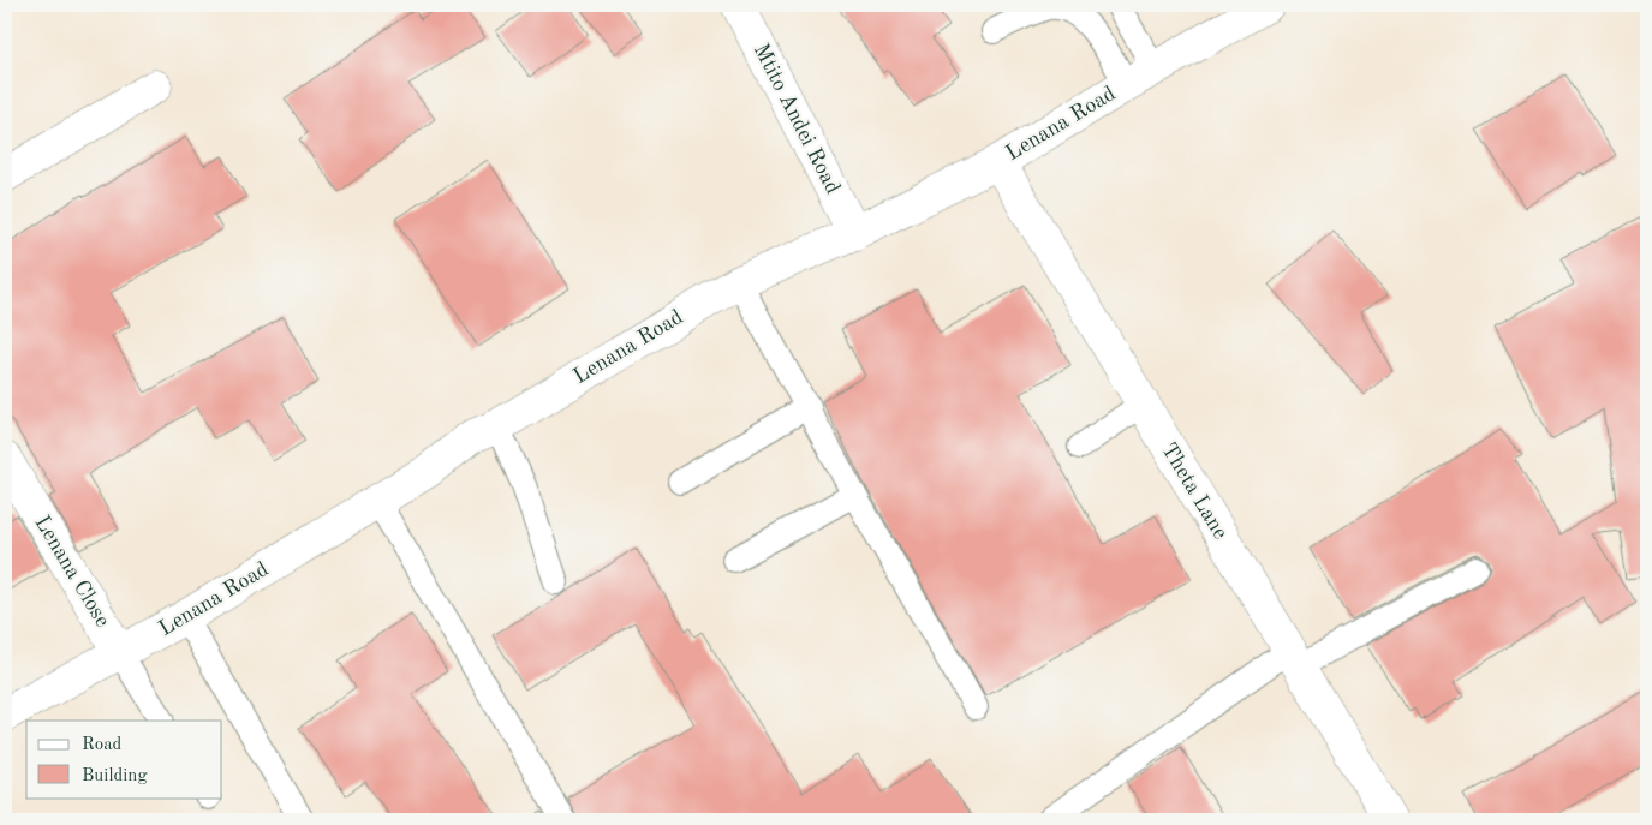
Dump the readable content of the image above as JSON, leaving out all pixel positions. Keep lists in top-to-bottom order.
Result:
{
  "streets": {
    "street": [
      "Mtito Andei Road",
      "Lenana Road",
      "Theta Lane",
      "Lenana Close"
    ]
  },
  "crossings": [
    ["Mtito Andei Road", "Lenana Road"],
    ["Lenana Road", "Theta Lane"],
    ["Lenana Road", "Lenana Close"]
  ],
  "legend": ["Road", "Building"]
}
